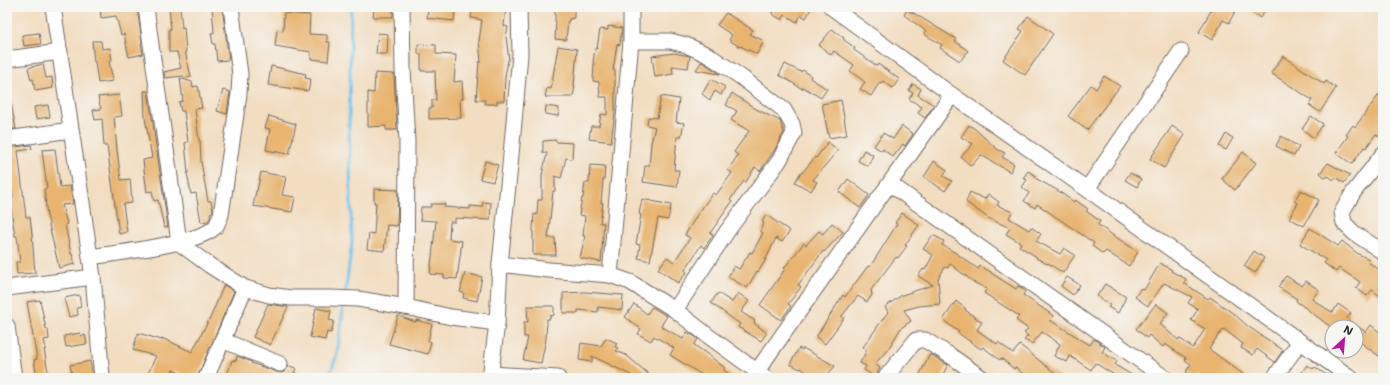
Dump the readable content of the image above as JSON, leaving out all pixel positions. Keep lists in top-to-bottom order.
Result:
{
  "north": "top right"
}
